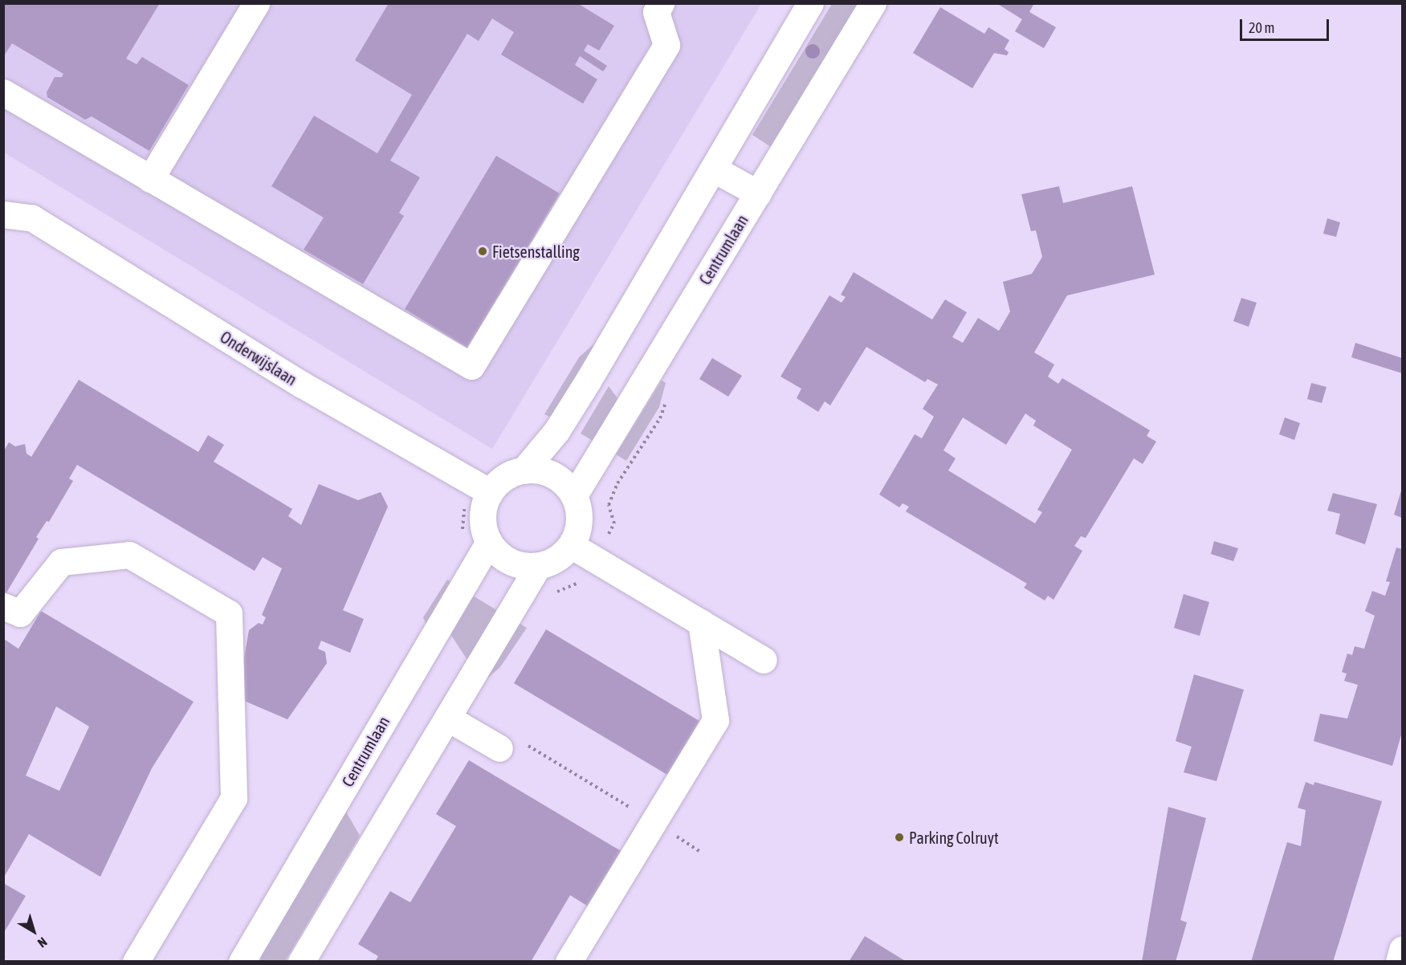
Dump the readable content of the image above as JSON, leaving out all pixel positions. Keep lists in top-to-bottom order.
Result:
{
  "streets": {
    "street": ["Centrumlaan", "Onderwijslaan"]
  },
  "crossings": [
    ["Centrumlaan", "Onderwijslaan"]
  ],
  "places": ["Fietsenstalling", "Parking Colruyt"],
  "scale_bar": "20 m",
  "north": "bottom right"
}
